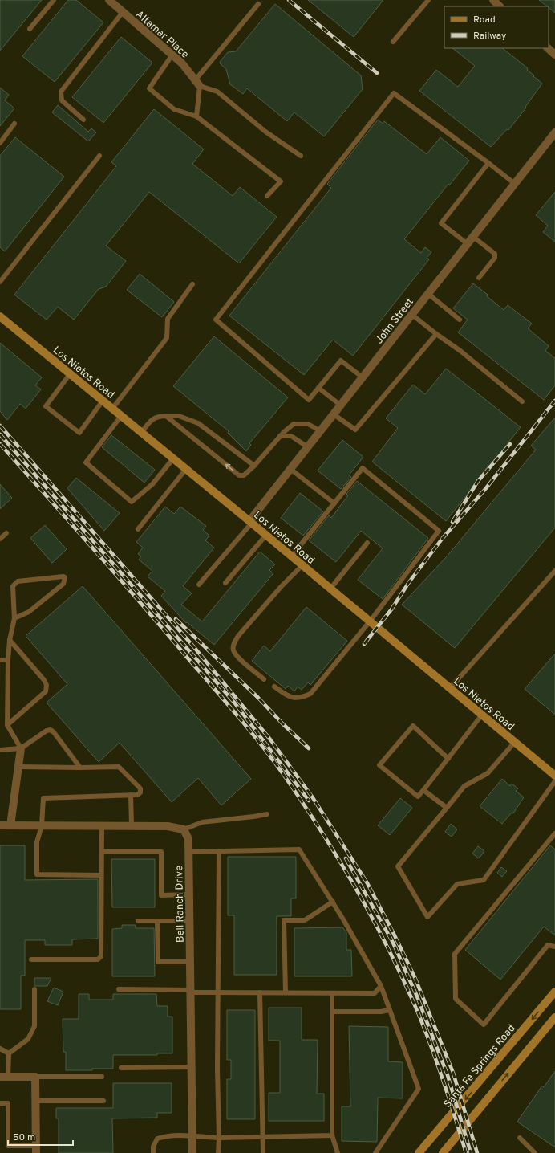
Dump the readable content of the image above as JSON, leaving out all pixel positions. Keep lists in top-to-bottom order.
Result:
{
  "streets": {
    "main road": ["Los Nietos Road", "Santa Fe Springs Road"],
    "street": ["Altamar Place", "John Street", "Bell Ranch Drive"]
  },
  "crossings": [
    ["John Street", "Los Nietos Road"]
  ],
  "legend": ["Road", "Railway"],
  "scale_bar": "50 m"
}
